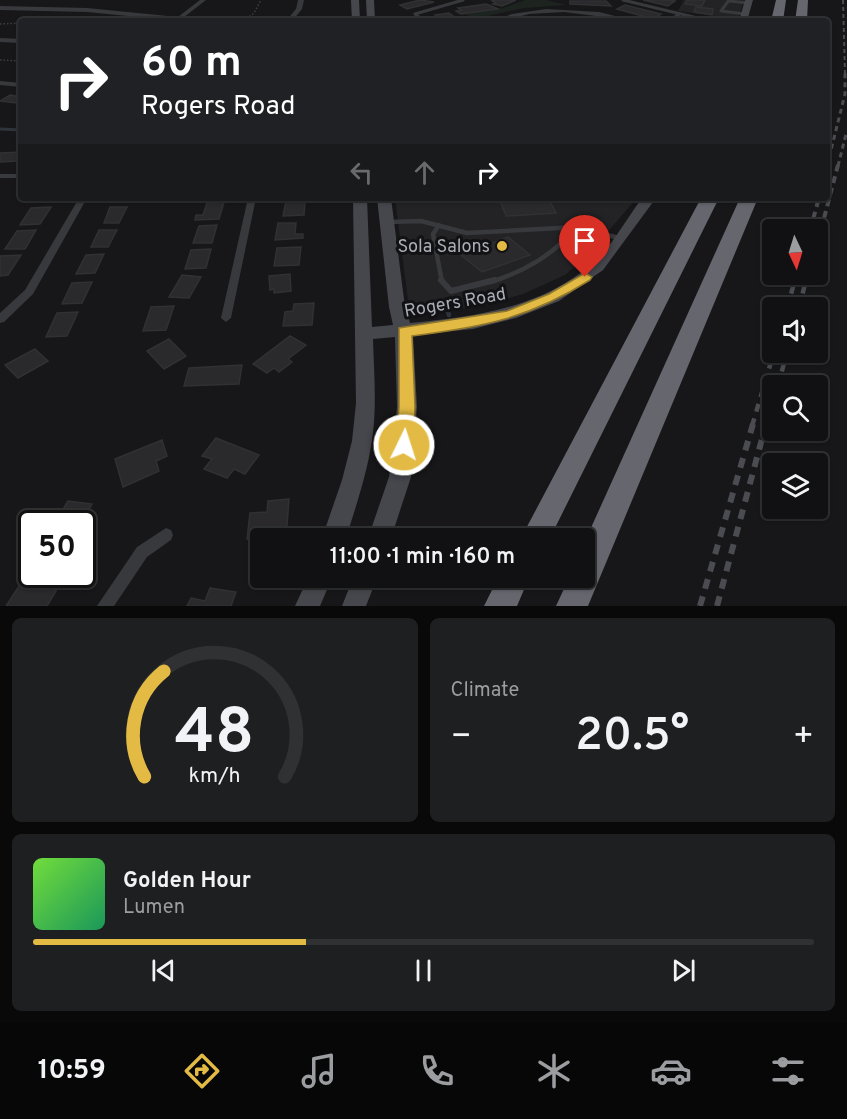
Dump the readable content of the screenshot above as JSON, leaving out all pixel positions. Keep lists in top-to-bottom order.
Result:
{
  "streets": {
    "main road": ["Rogers Road"]
  },
  "places": ["Sola Salons"],
  "north": "bottom",
  "page": {
    "turn": ["60 m", "Rogers Road"],
    "limit": "50",
    "trip": "11:00 · 1 min · 160 m",
    "tile": "Climate",
    "heat": ["−", "20.5°", "+"],
    "song": ["Golden Hour", "Lumen"],
    "tabs": "10:59",
    "gauge": ["48", "km/h"]
  }
}
